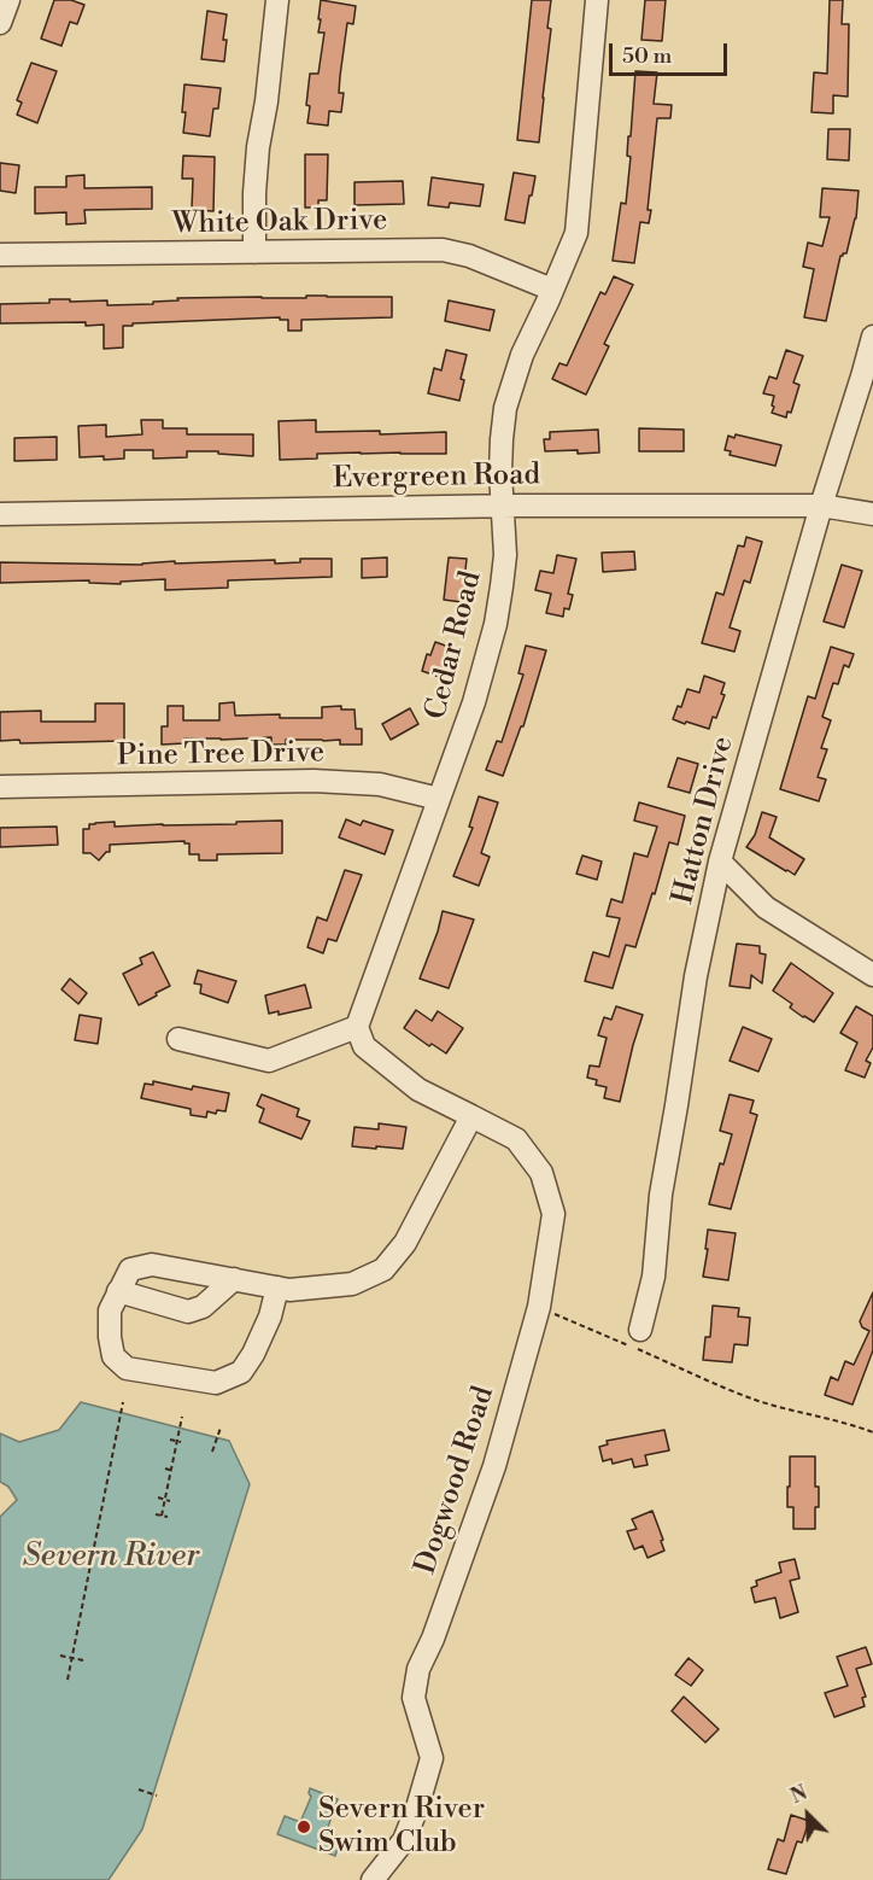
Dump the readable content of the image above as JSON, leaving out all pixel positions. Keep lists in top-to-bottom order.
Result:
{
  "streets": {
    "street": [
      "White Oak Drive",
      "Evergreen Road",
      "Cedar Road",
      "Pine Tree Drive",
      "Hatton Drive",
      "Dogwood Road"
    ]
  },
  "crossings": [
    ["White Oak Drive", "Cedar Road"],
    ["Evergreen Road", "Cedar Road"],
    ["Evergreen Road", "Hatton Drive"],
    ["Cedar Road", "Pine Tree Drive"],
    ["Cedar Road", "Dogwood Road"]
  ],
  "water": ["Severn River"],
  "places": ["Severn River Swim Club"],
  "scale_bar": "50 m",
  "north": "top left"
}
